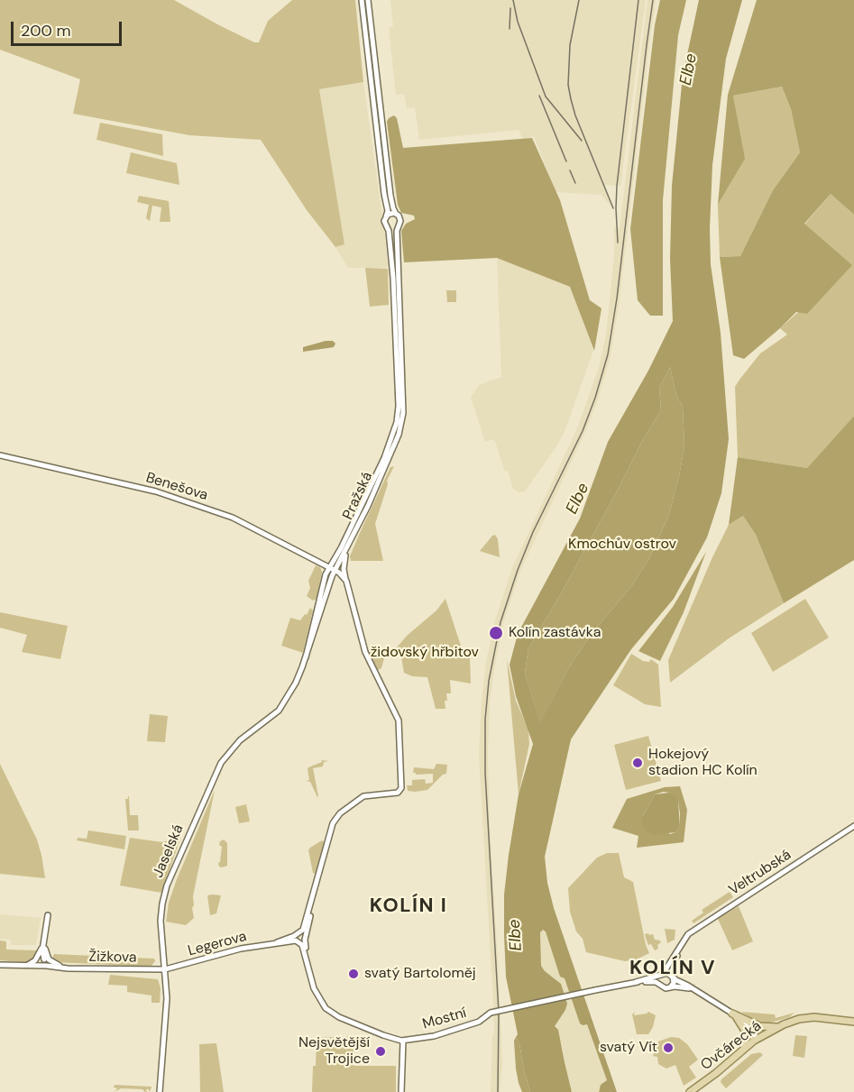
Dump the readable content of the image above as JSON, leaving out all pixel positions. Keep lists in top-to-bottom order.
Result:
{
  "streets": {
    "main road": ["Ovčárecká"],
    "street": [
      "Benešova",
      "Pražská",
      "Jaselská",
      "Veltrubská",
      "Legerova",
      "Žižkova",
      "Mostní"
    ]
  },
  "crossings": [
    ["Benešova", "Pražská"],
    ["Benešova", "Jaselská"],
    ["Pražská", "Jaselská"],
    ["Jaselská", "Legerova"],
    ["Jaselská", "Žižkova"],
    ["Legerova", "Žižkova"]
  ],
  "districts": ["KOLÍN I", "KOLÍN V"],
  "water": ["Elbe"],
  "parks": ["Kmochův ostrov", "židovský hřbitov"],
  "places": [
    "Kolín zastávka",
    "Hokejový stadion HC Kolín",
    "svatý Bartoloměj",
    "svatý Vít",
    "Nejsvětější Trojice"
  ],
  "scale_bar": "200 m"
}
